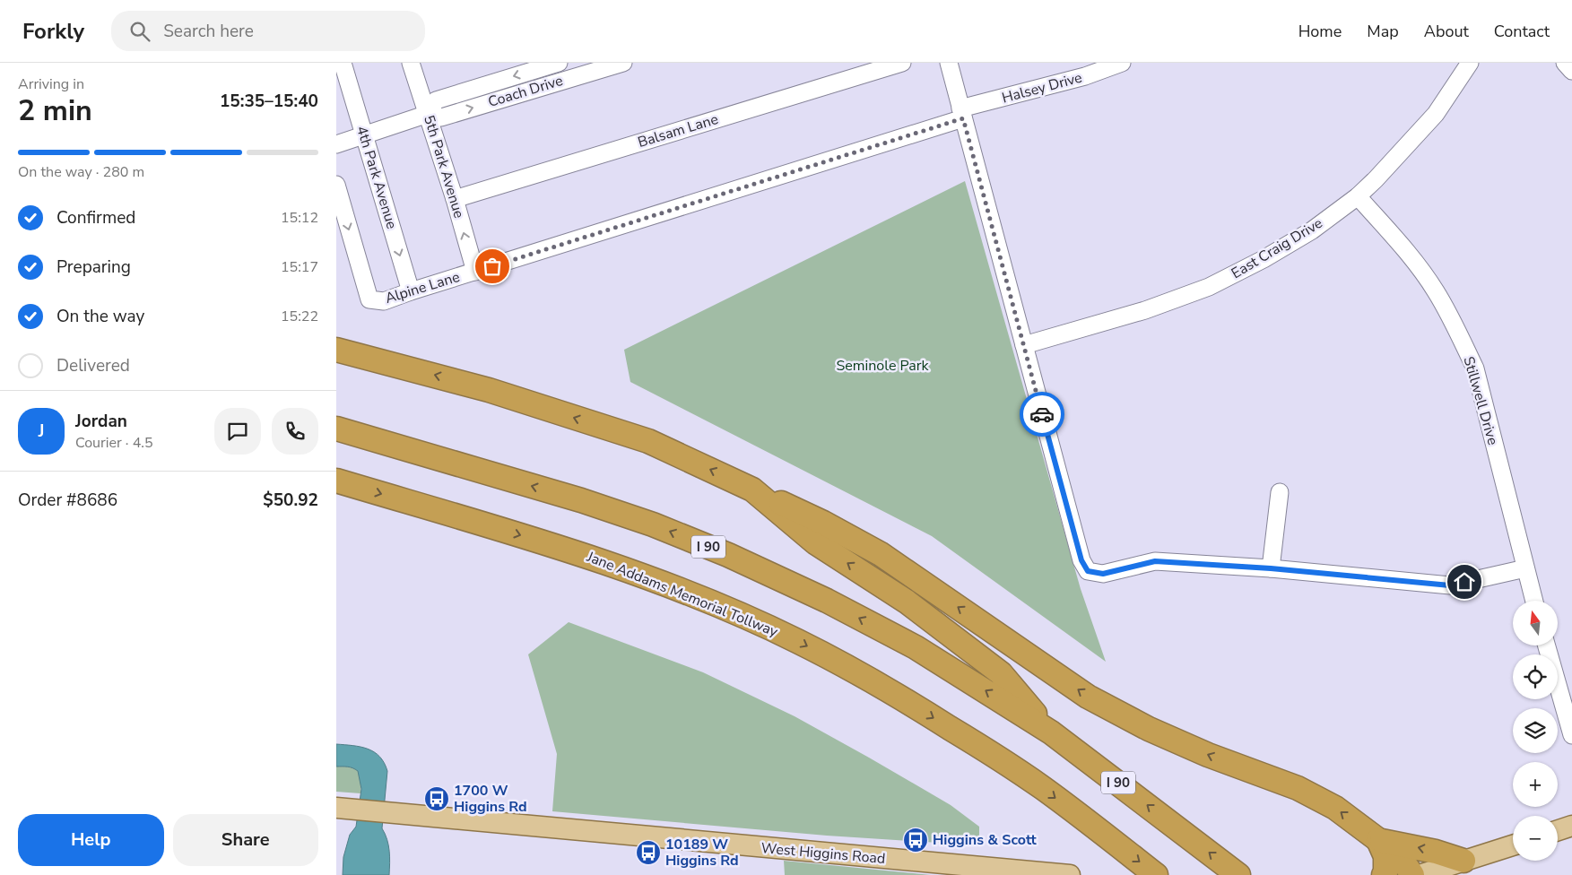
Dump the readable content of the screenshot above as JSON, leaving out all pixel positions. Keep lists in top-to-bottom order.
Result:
{
  "streets": {
    "highway": ["I 90", "Jane Addams Memorial Tollway"],
    "main road": ["West Higgins Road"],
    "street": [
      "Halsey Drive",
      "Coach Drive",
      "Balsam Lane",
      "5th Park Avenue",
      "4th Park Avenue",
      "East Craig Drive",
      "Alpine Lane",
      "Stillwell Drive"
    ]
  },
  "crossings": [
    ["Halsey Drive", "Alpine Lane"],
    ["Coach Drive", "5th Park Avenue"],
    ["Coach Drive", "4th Park Avenue"],
    ["Balsam Lane", "5th Park Avenue"],
    ["5th Park Avenue", "Alpine Lane"],
    ["4th Park Avenue", "Alpine Lane"],
    ["East Craig Drive", "Stillwell Drive"]
  ],
  "one_way": ["4th Park Avenue"],
  "parks": ["Seminole Park"],
  "places": {
    "bus stop": ["1700 W Higgins Rd", "Higgins & Scott", "10189 W Higgins Rd"]
  },
  "north": "top",
  "page": {
    "header": "Forkly",
    "search": "Search here",
    "nav": [
      "Home",
      "Map",
      "About",
      "Contact"
    ],
    "heading": ["2 min", "Arriving in", "15:35–15:40"],
    "panel": [
      "Jordan",
      "Courier · 4.5",
      "Order #8686",
      "$50.92"
    ],
    "bar": "On the way · 280 m",
    "list": [
      ["Confirmed", "15:12"],
      ["Preparing", "15:17"],
      ["On the way", "15:22"],
      "Delivered"
    ],
    "round": "J",
    "map_buttons": ["+", "−"],
    "buttons": ["Help", "Share"]
  }
}
